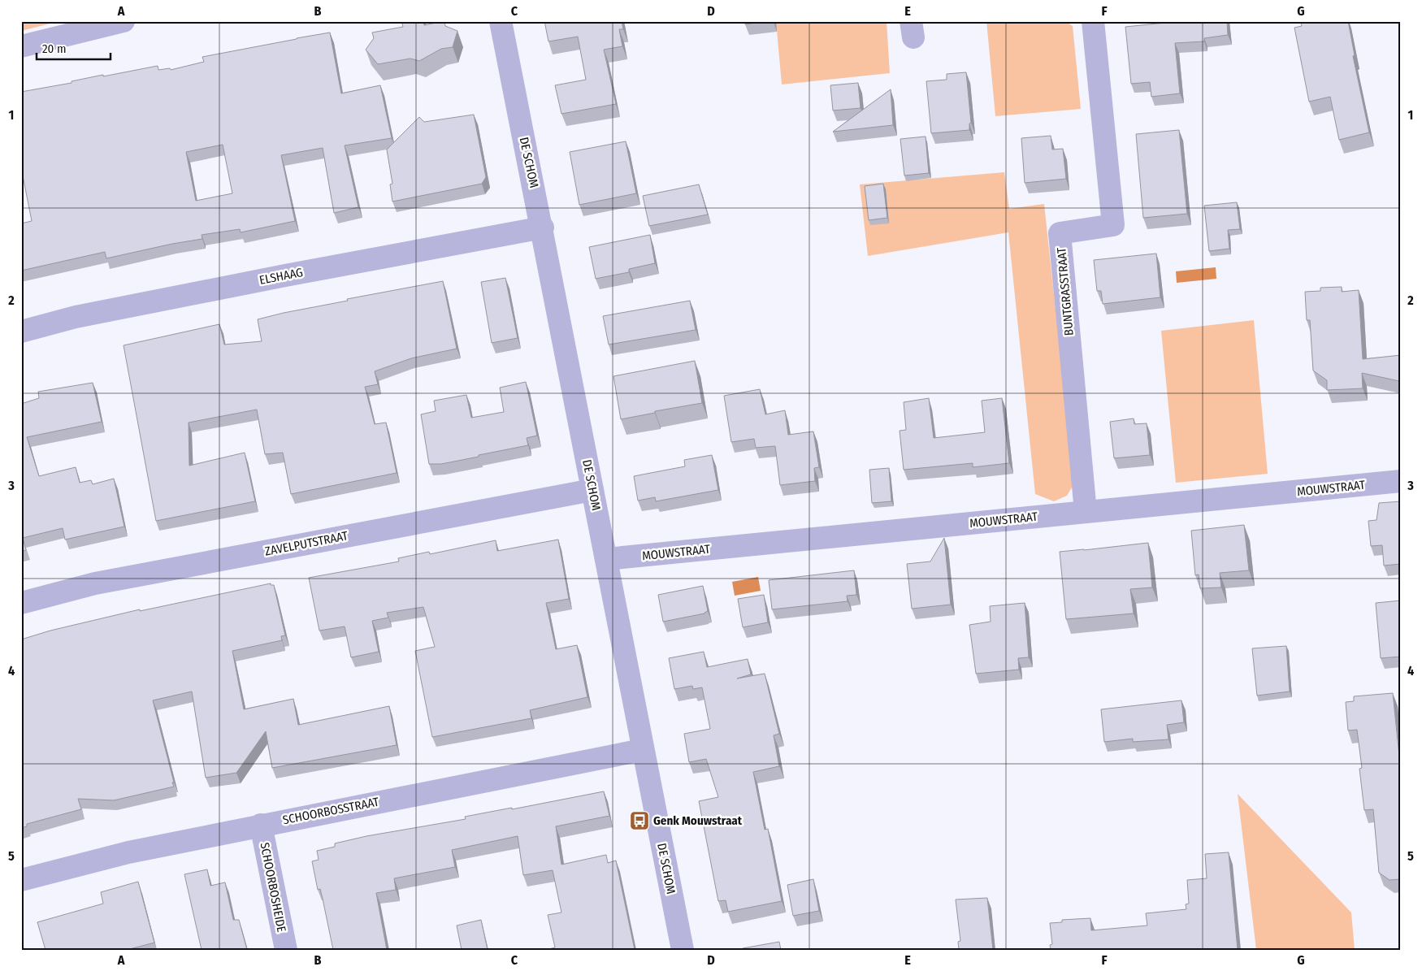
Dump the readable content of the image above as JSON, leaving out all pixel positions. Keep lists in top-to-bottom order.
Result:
{
  "streets": {
    "street": [
      "DE SCHOM",
      "ELSHAAG",
      "BUNTGRASSTRAAT",
      "MOUWSTRAAT",
      "ZAVELPUTSTRAAT",
      "SCHOORBOSSTRAAT",
      "SCHOORBOSHEIDE"
    ]
  },
  "crossings": [
    ["DE SCHOM", "ELSHAAG"],
    ["DE SCHOM", "MOUWSTRAAT"],
    ["DE SCHOM", "ZAVELPUTSTRAAT"],
    ["DE SCHOM", "SCHOORBOSSTRAAT"],
    ["BUNTGRASSTRAAT", "MOUWSTRAAT"],
    ["SCHOORBOSSTRAAT", "SCHOORBOSHEIDE"]
  ],
  "places": {
    "bus stop": ["Genk Mouwstraat"]
  },
  "scale_bar": "20 m",
  "grid": {
    "columns": [
      "A",
      "B",
      "C",
      "D",
      "E",
      "F",
      "G"
    ],
    "rows": [
      "1",
      "2",
      "3",
      "4",
      "5"
    ]
  }
}
